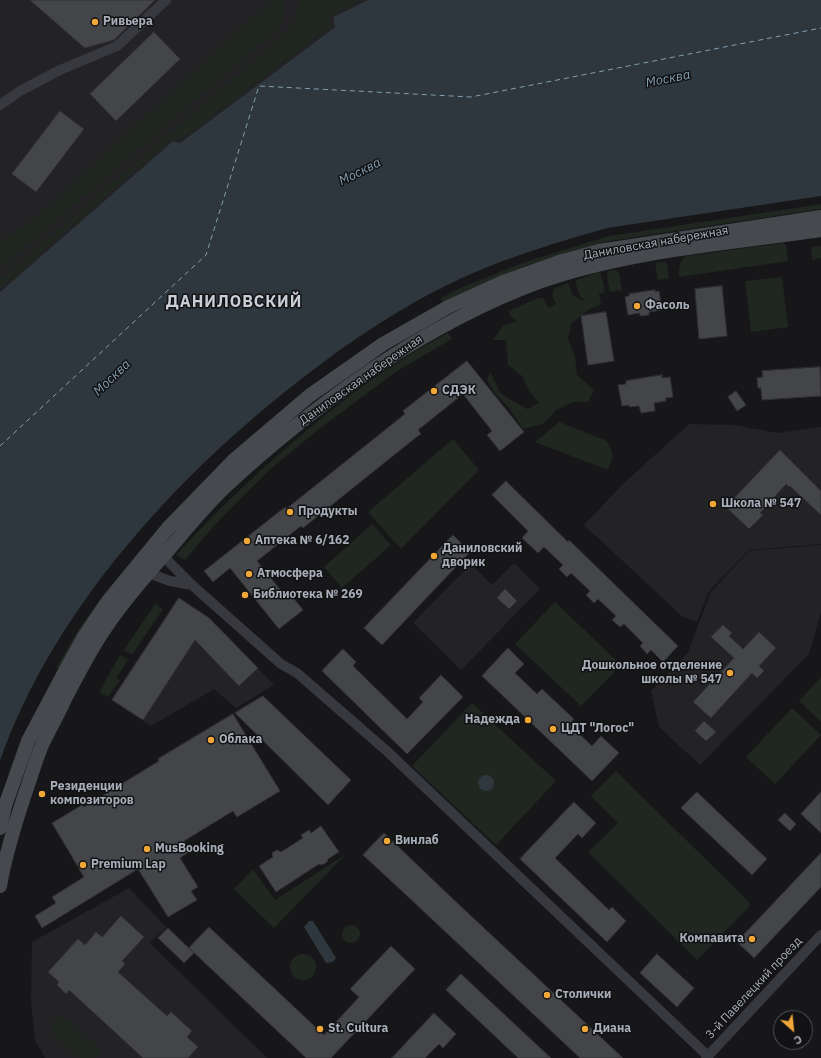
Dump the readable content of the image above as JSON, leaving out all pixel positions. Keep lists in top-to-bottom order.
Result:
{
  "streets": {
    "main road": ["Даниловская набережная"],
    "street": ["3-й Павелецкий проезд"]
  },
  "districts": ["ДАНИЛОВСКИЙ"],
  "water": ["Москва"],
  "places": [
    "Ривьера",
    "Фасоль",
    "СДЭК",
    "Школа № 547",
    "Продукты",
    "Аптека № 6/162",
    "Даниловский дворик",
    "Атмосфера",
    "Библиотека № 269",
    "Дошкольное отделение школы № 547",
    "Надежда",
    "ЦДТ \"Логос\"",
    "Облака",
    "Резиденции композиторов",
    "Винлаб",
    "MusBooking",
    "Premium Lap",
    "Компавита",
    "Столички",
    "St. Cultura",
    "Диана"
  ],
  "north": "bottom right"
}
